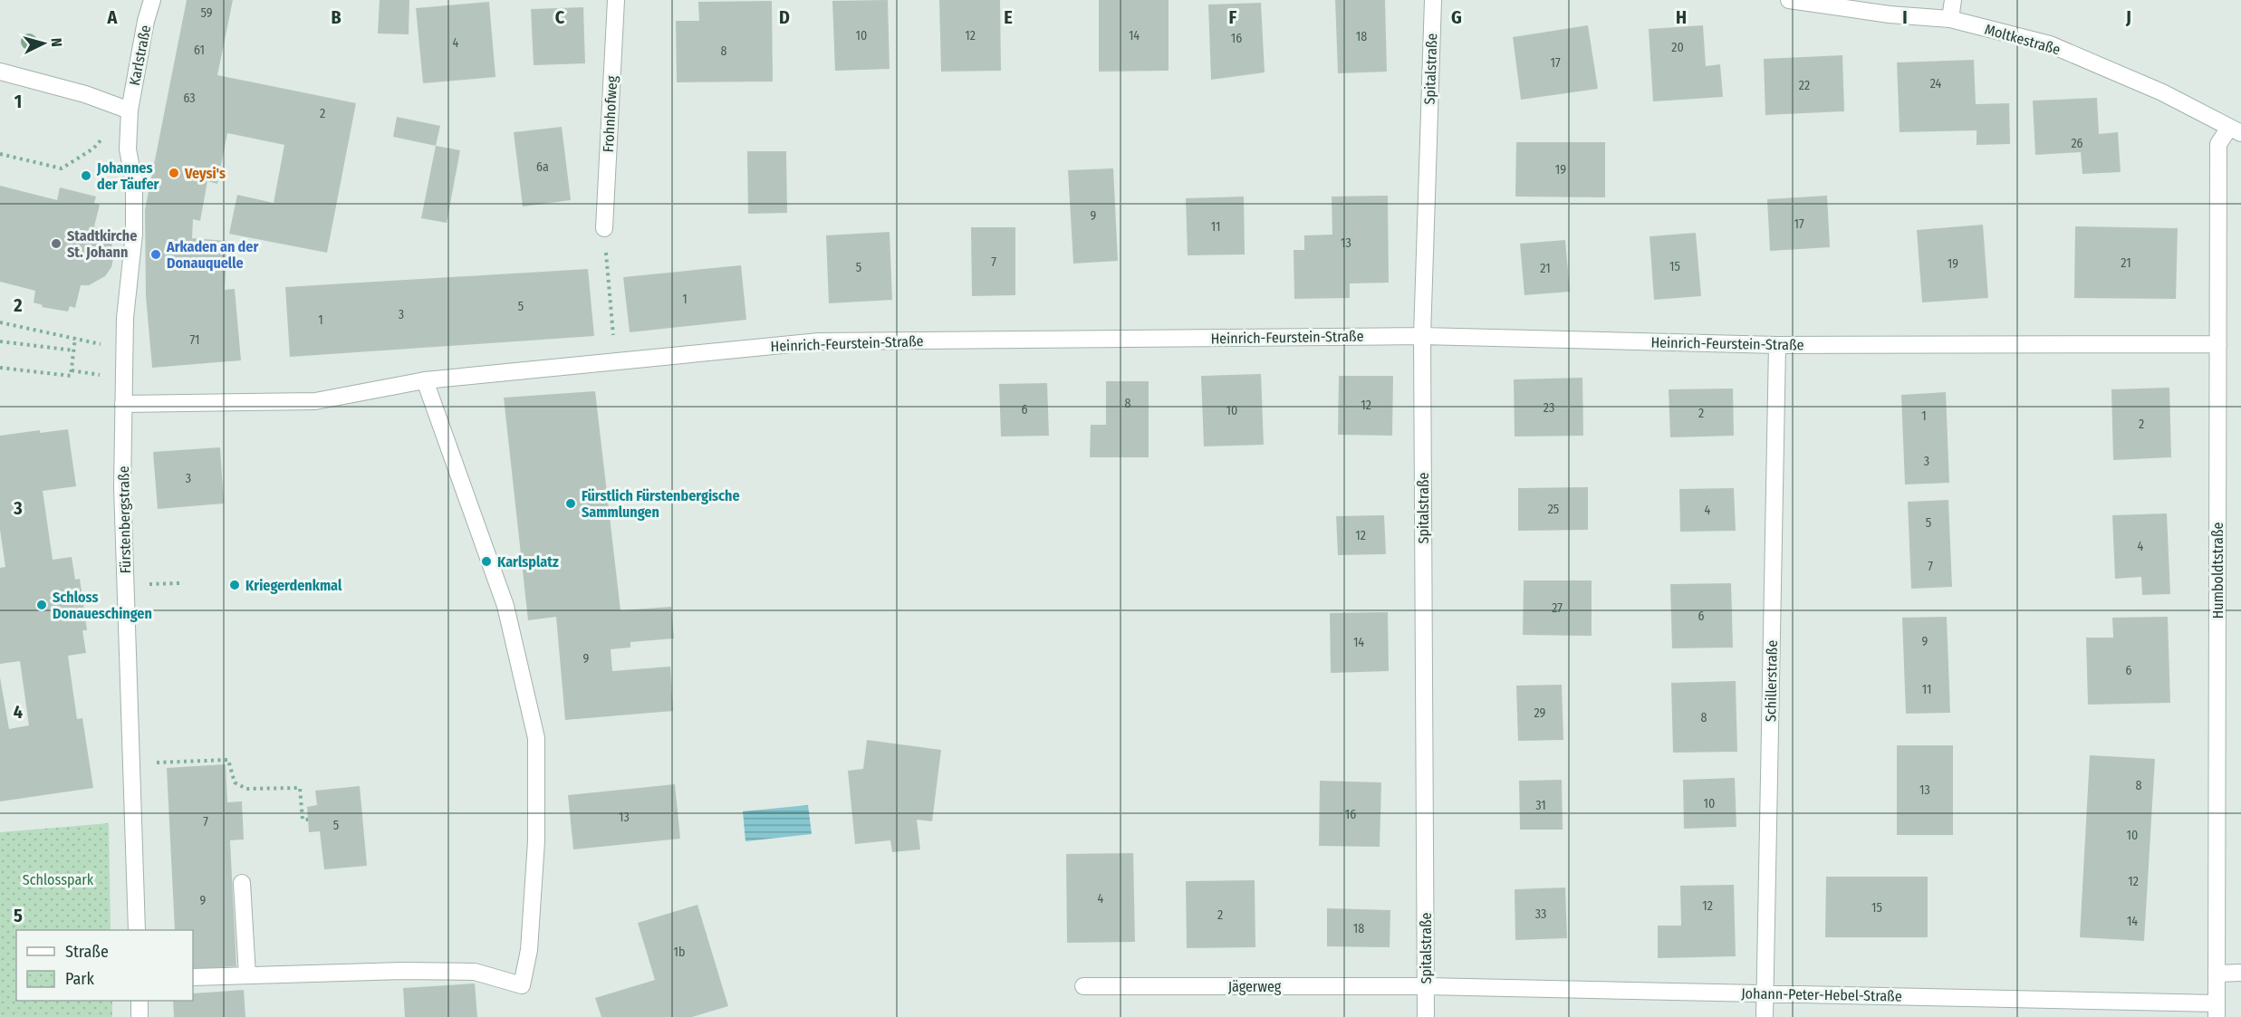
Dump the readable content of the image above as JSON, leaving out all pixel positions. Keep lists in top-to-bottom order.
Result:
{
  "streets": {
    "street": [
      "Moltkestraße",
      "Karlstraße",
      "Spitalstraße",
      "Frohnhofweg",
      "Heinrich-Feurstein-Straße",
      "Fürstenbergstraße",
      "Humboldtstraße",
      "Schillerstraße",
      "Jägerweg",
      "Johann-Peter-Hebel-Straße"
    ]
  },
  "crossings": [
    ["Moltkestraße", "Humboldtstraße"],
    ["Karlstraße", "Fürstenbergstraße"],
    ["Spitalstraße", "Heinrich-Feurstein-Straße"],
    ["Spitalstraße", "Jägerweg"],
    ["Spitalstraße", "Johann-Peter-Hebel-Straße"],
    ["Heinrich-Feurstein-Straße", "Fürstenbergstraße"],
    ["Heinrich-Feurstein-Straße", "Humboldtstraße"],
    ["Heinrich-Feurstein-Straße", "Schillerstraße"],
    ["Humboldtstraße", "Johann-Peter-Hebel-Straße"],
    ["Schillerstraße", "Johann-Peter-Hebel-Straße"],
    ["Jägerweg", "Johann-Peter-Hebel-Straße"]
  ],
  "parks": ["Schlosspark"],
  "places": [
    "Veysi's",
    "Johannes der Täufer",
    "Stadtkirche St. Johann",
    "Arkaden an der Donauquelle",
    "Fürstlich Fürstenbergische Sammlungen",
    "Karlsplatz",
    "Kriegerdenkmal",
    "Schloss Donaueschingen"
  ],
  "house_numbers": [
    "59",
    "10",
    "12",
    "14",
    "18",
    "16",
    "4",
    "20",
    "61",
    "8",
    "17",
    "24",
    "22",
    "63",
    "2",
    "26",
    "6a",
    "19",
    "9",
    "17",
    "11",
    "13",
    "7",
    "21",
    "19",
    "15",
    "5",
    "21",
    "1",
    "5",
    "3",
    "1",
    "71",
    "8",
    "12",
    "23",
    "6",
    "10",
    "2",
    "1",
    "2",
    "3",
    "3",
    "25",
    "4",
    "5",
    "12",
    "4",
    "7",
    "27",
    "6",
    "9",
    "14",
    "9",
    "6",
    "11",
    "29",
    "8",
    "8",
    "13",
    "10",
    "31",
    "16",
    "13",
    "7",
    "5",
    "10",
    "12",
    "4",
    "9",
    "12",
    "15",
    "33",
    "2",
    "14",
    "18",
    "1b"
  ],
  "legend": ["Straße", "Park"],
  "north": "right",
  "grid": {
    "columns": [
      "A",
      "B",
      "C",
      "D",
      "E",
      "F",
      "G",
      "H",
      "I",
      "J"
    ],
    "rows": [
      "1",
      "2",
      "3",
      "4",
      "5"
    ]
  }
}
